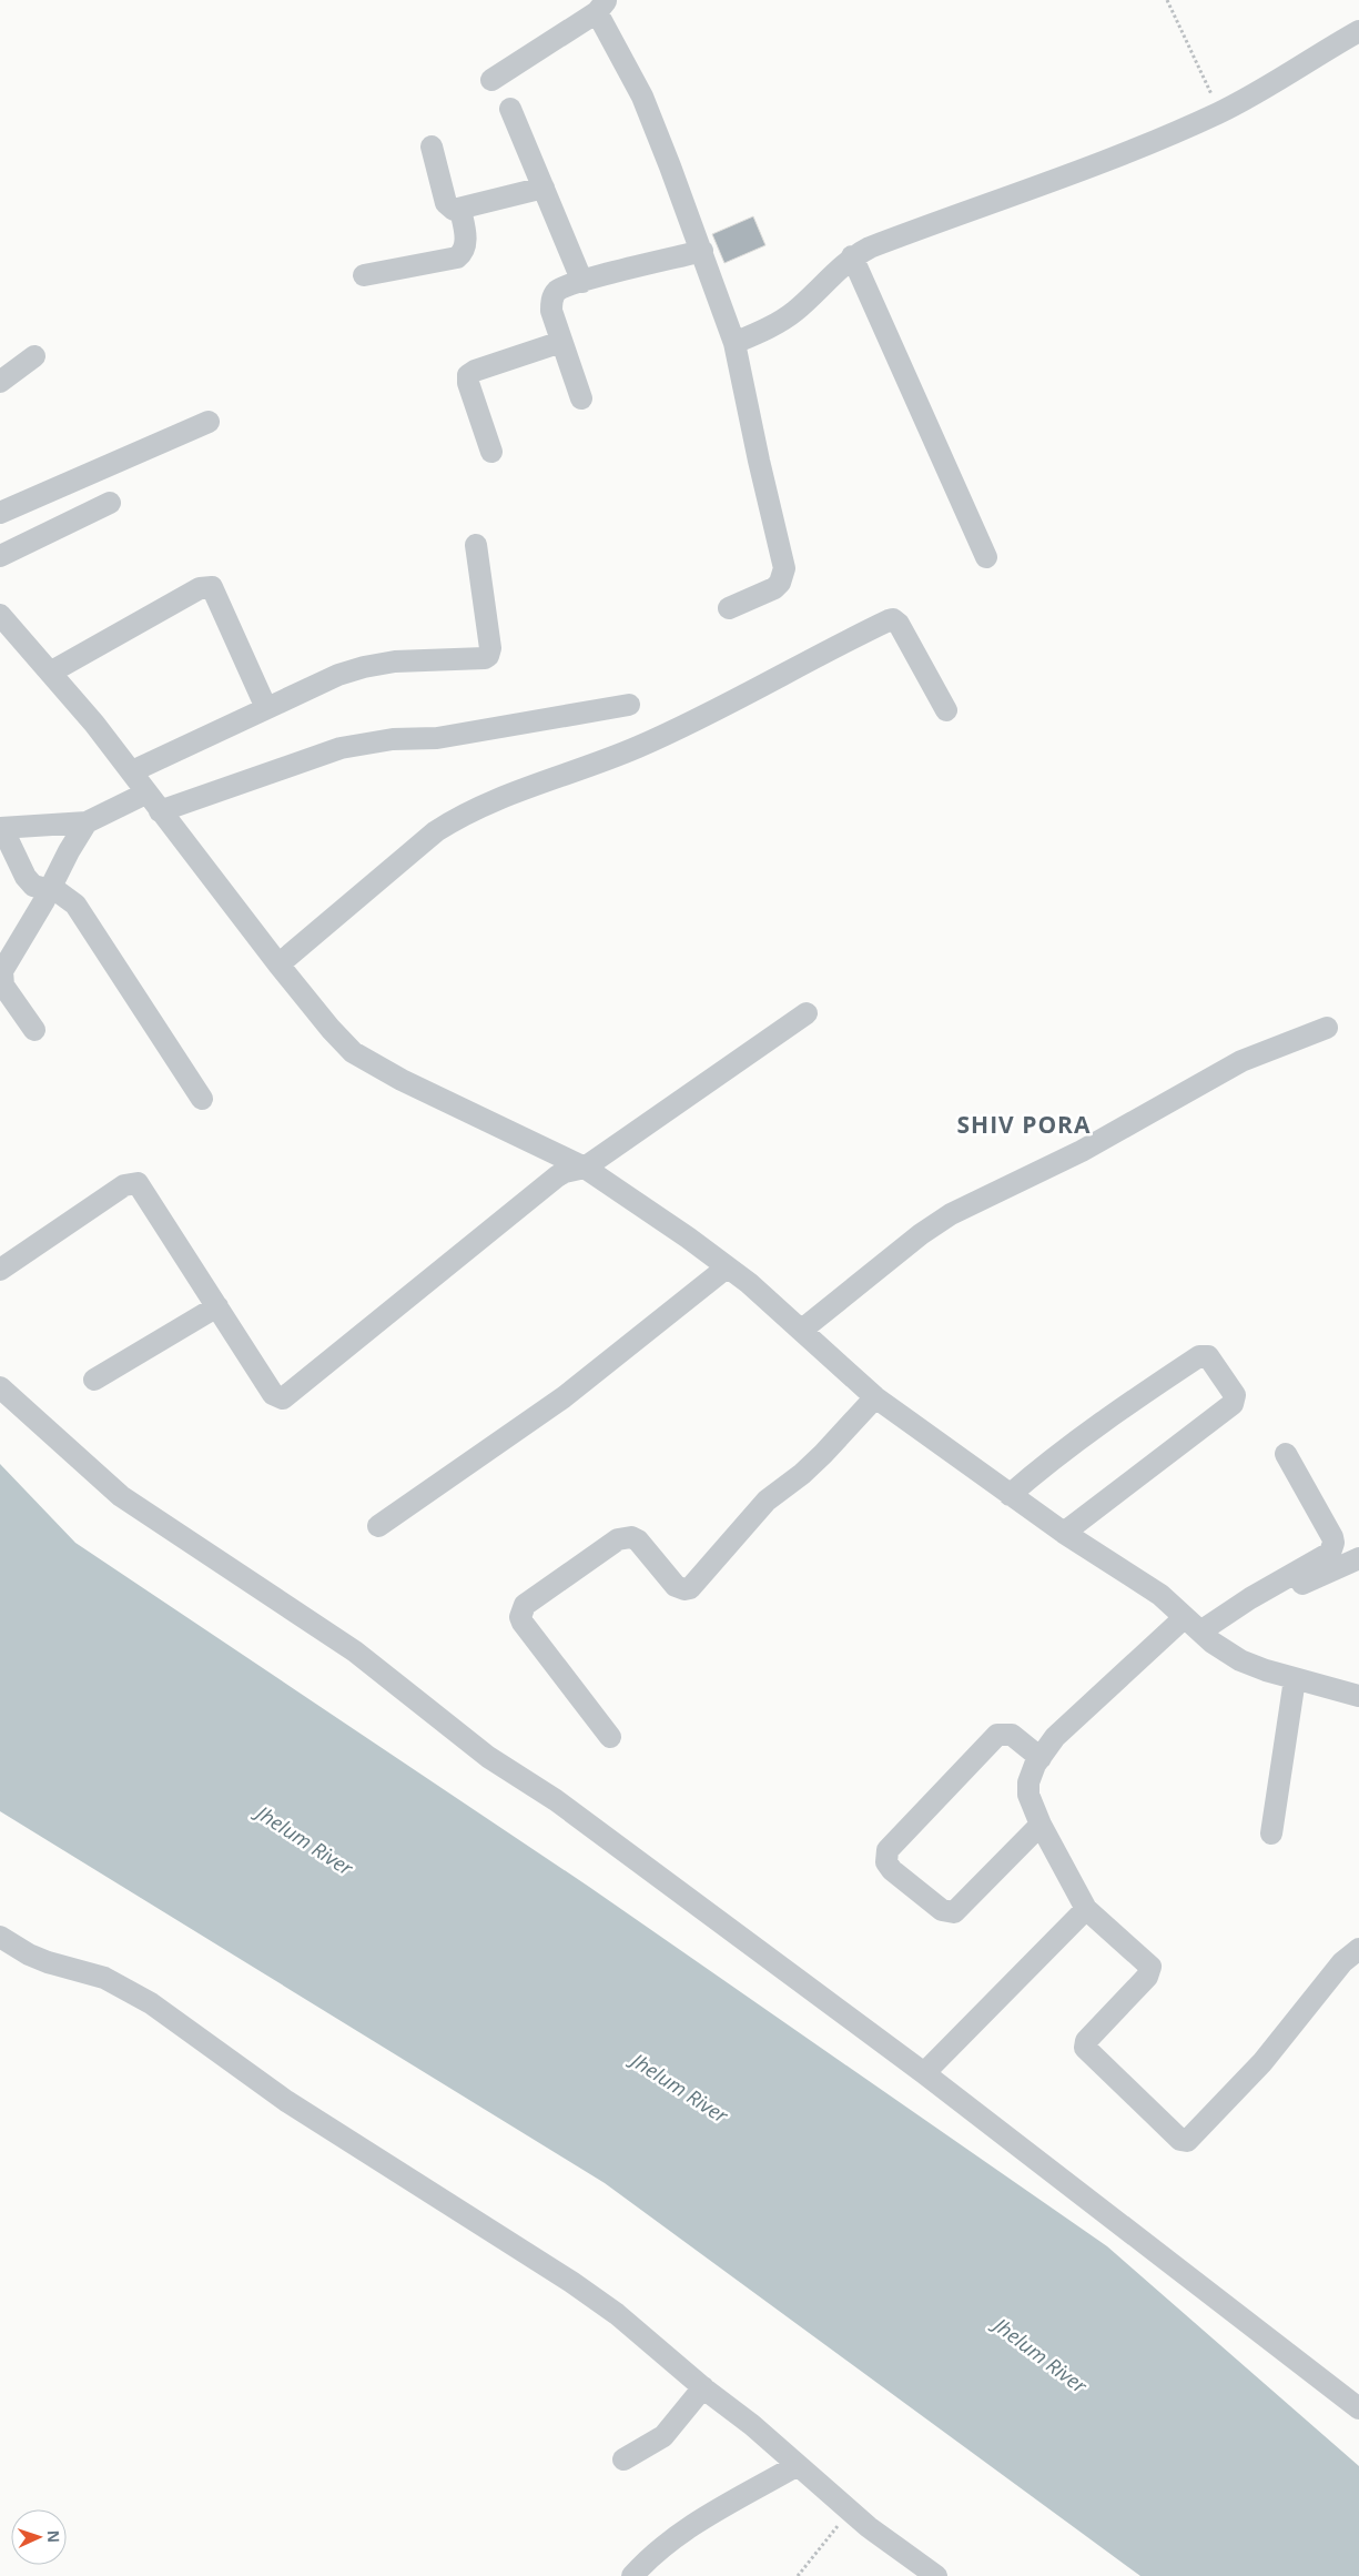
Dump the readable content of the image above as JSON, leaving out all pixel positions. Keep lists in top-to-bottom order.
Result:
{
  "districts": ["SHIV PORA"],
  "water": ["Jhelum River"],
  "north": "right"
}
